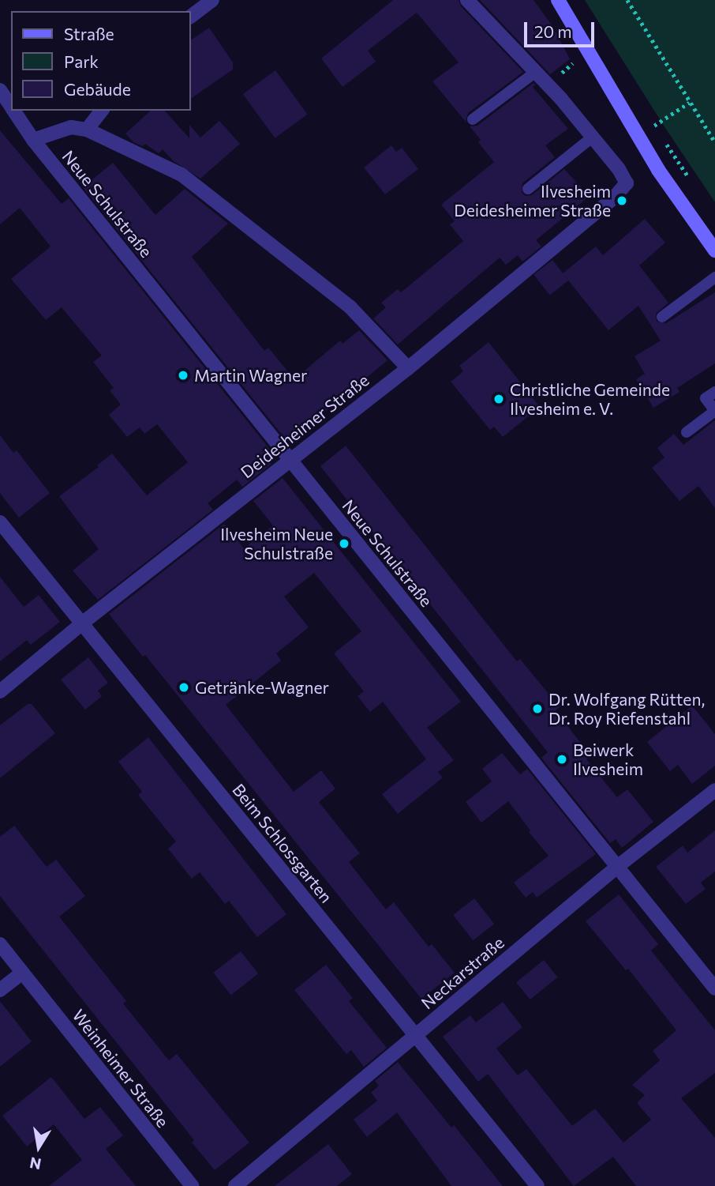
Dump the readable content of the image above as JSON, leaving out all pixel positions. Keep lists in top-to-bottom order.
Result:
{
  "streets": {
    "street": [
      "Neue Schulstraße",
      "Deidesheimer Straße",
      "Beim Schlossgarten",
      "Neckarstraße",
      "Weinheimer Straße"
    ]
  },
  "crossings": [
    ["Neue Schulstraße", "Deidesheimer Straße"],
    ["Neue Schulstraße", "Neckarstraße"],
    ["Deidesheimer Straße", "Beim Schlossgarten"],
    ["Beim Schlossgarten", "Neckarstraße"]
  ],
  "places": [
    "Ilvesheim Deidesheimer Straße",
    "Martin Wagner",
    "Christliche Gemeinde Ilvesheim e. V.",
    "Ilvesheim Neue Schulstraße",
    "Getränke-Wagner",
    "Dr. Wolfgang Rütten, Dr. Roy Riefenstahl",
    "Beiwerk Ilvesheim"
  ],
  "legend": ["Straße", "Park", "Gebäude"],
  "scale_bar": "20 m",
  "north": "bottom"
}
